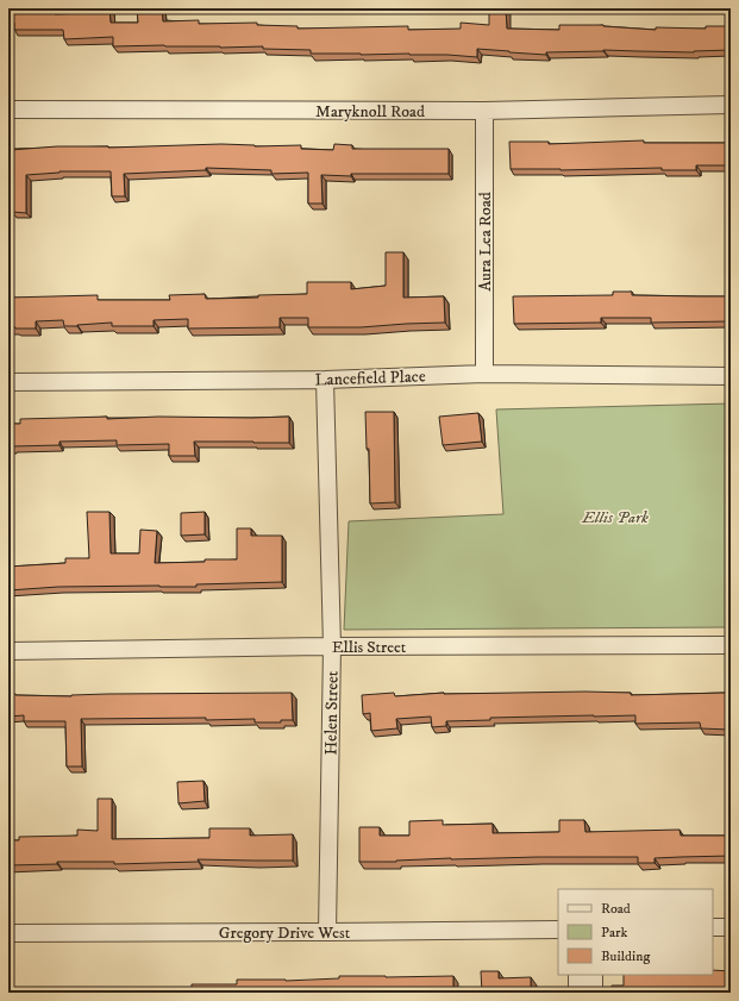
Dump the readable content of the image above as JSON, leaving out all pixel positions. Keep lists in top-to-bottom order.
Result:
{
  "streets": {
    "street": [
      "Maryknoll Road",
      "Aura Lea Road",
      "Lancefield Place",
      "Ellis Street",
      "Helen Street",
      "Gregory Drive West"
    ]
  },
  "crossings": [
    ["Maryknoll Road", "Aura Lea Road"],
    ["Aura Lea Road", "Lancefield Place"],
    ["Lancefield Place", "Helen Street"],
    ["Ellis Street", "Helen Street"],
    ["Helen Street", "Gregory Drive West"]
  ],
  "parks": ["Ellis Park"],
  "legend": ["Road", "Park", "Building"]
}
